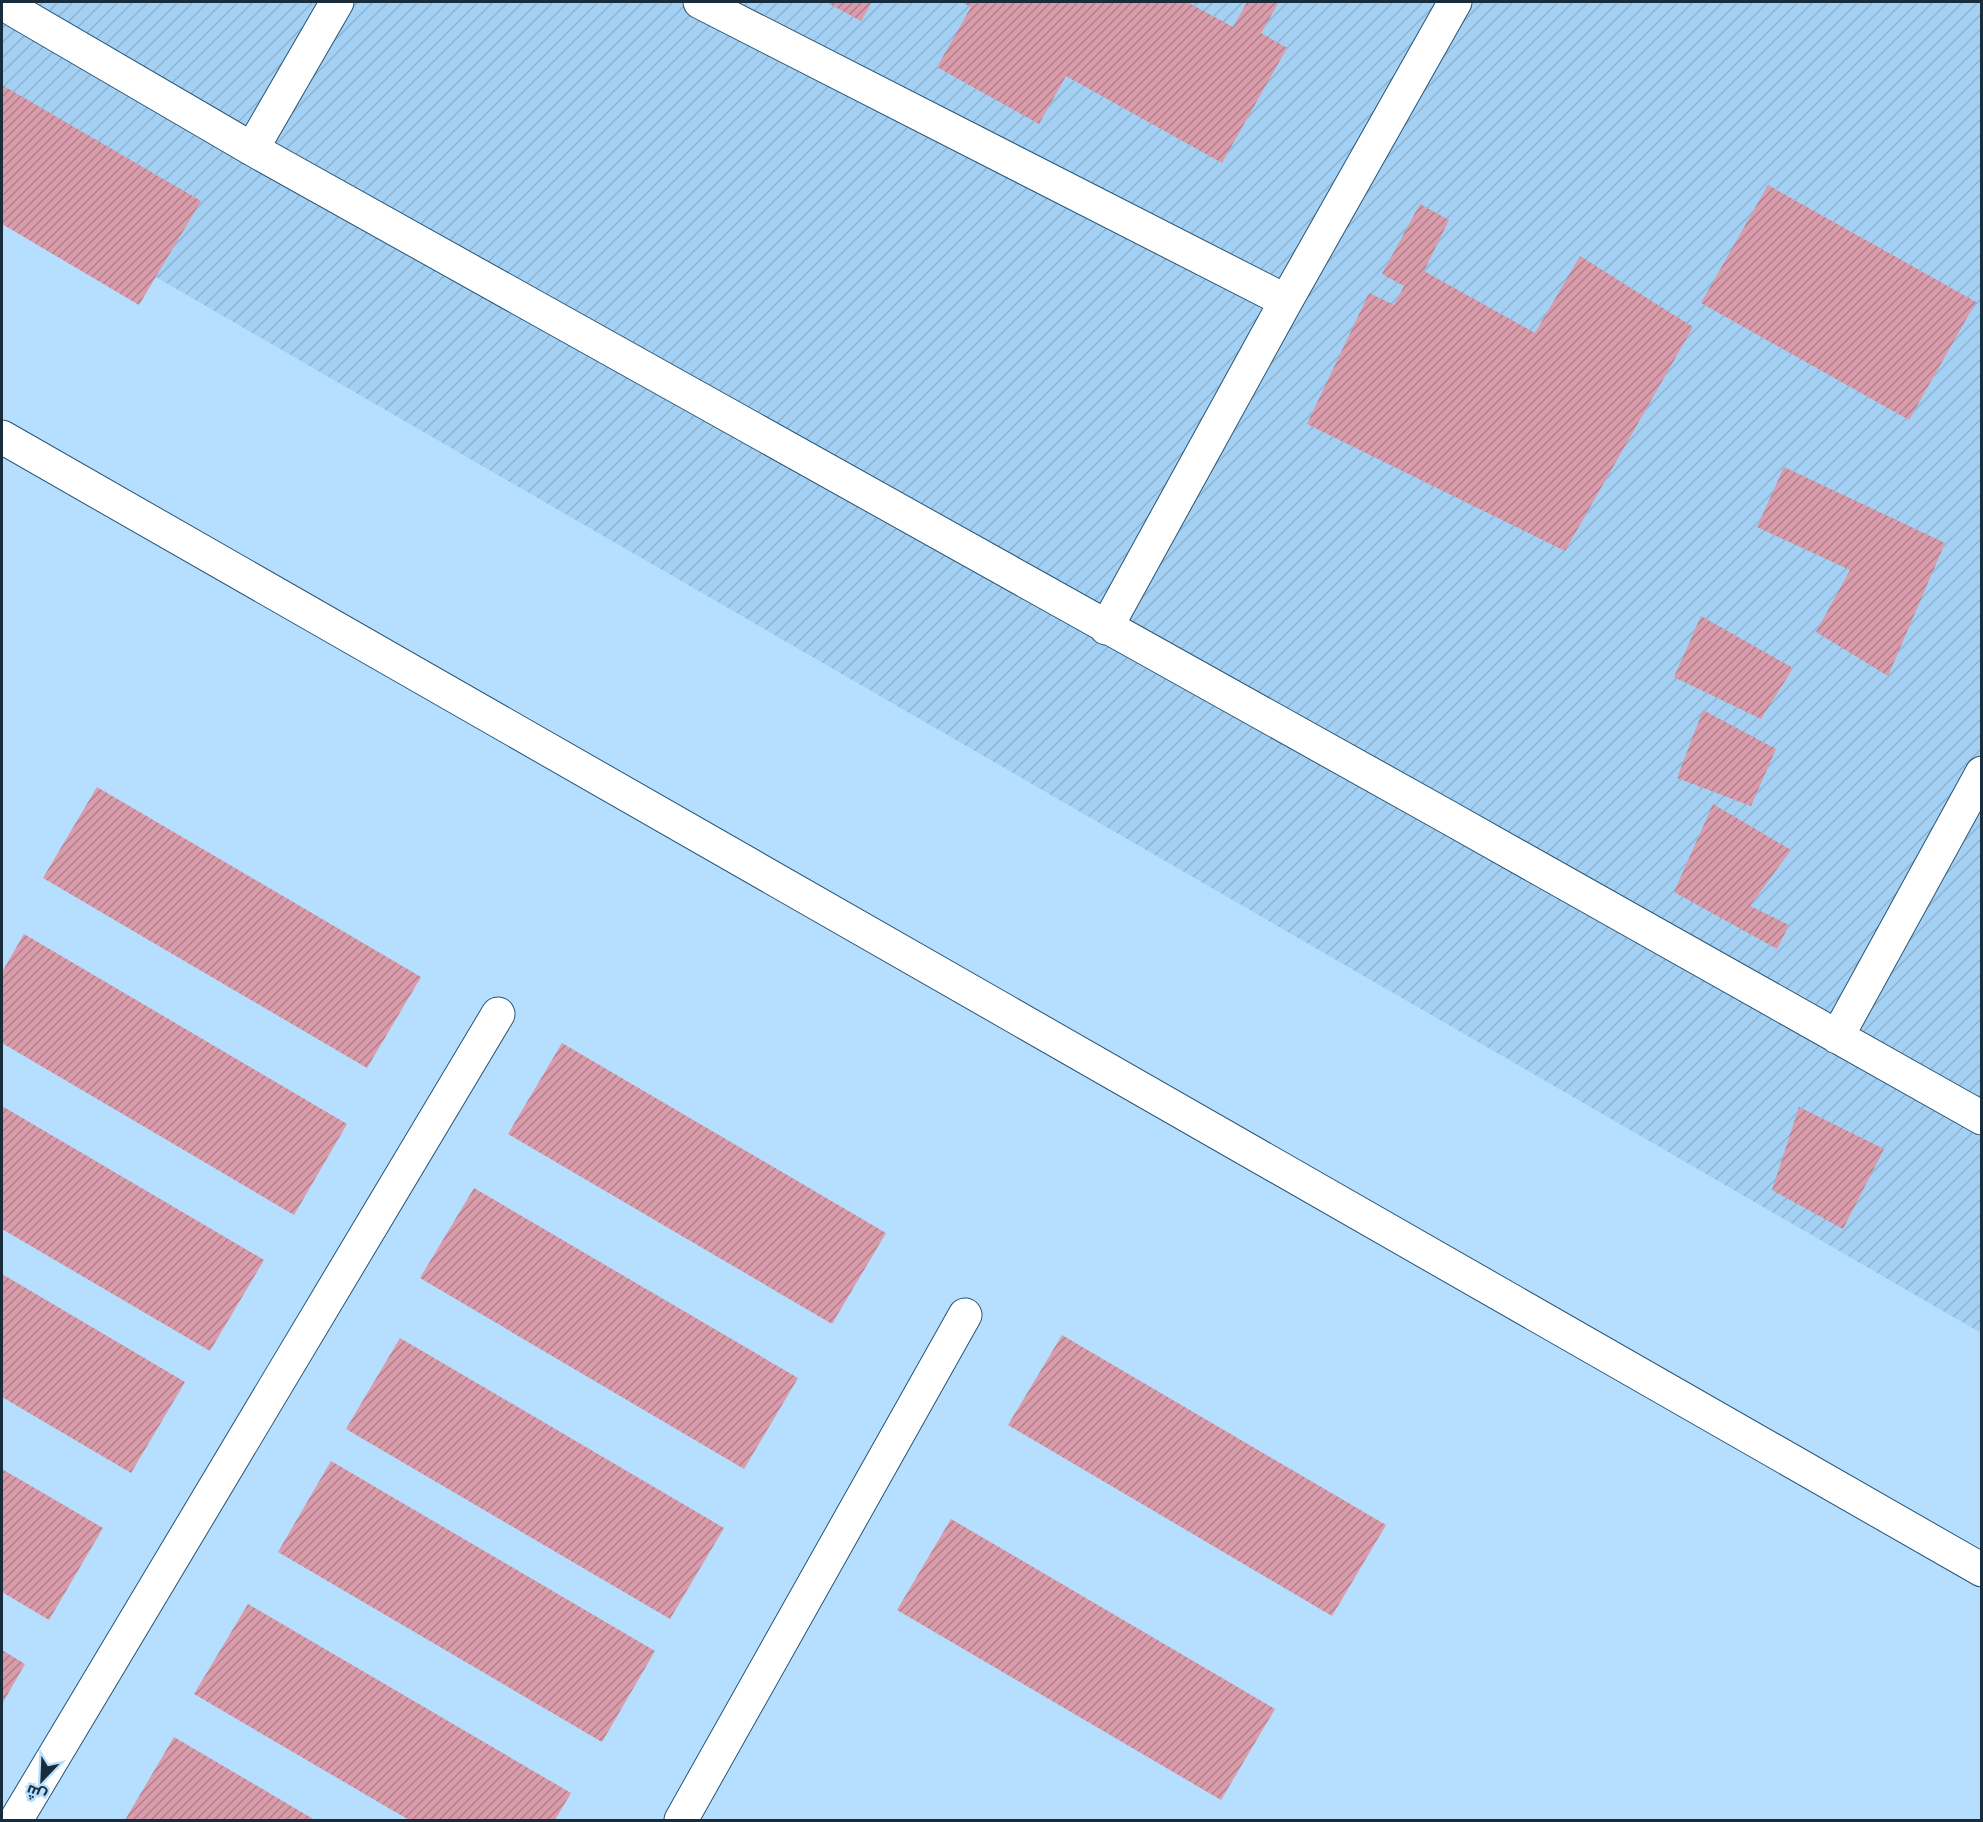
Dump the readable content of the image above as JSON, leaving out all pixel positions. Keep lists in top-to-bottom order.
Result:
{
  "north": "bottom left"
}
